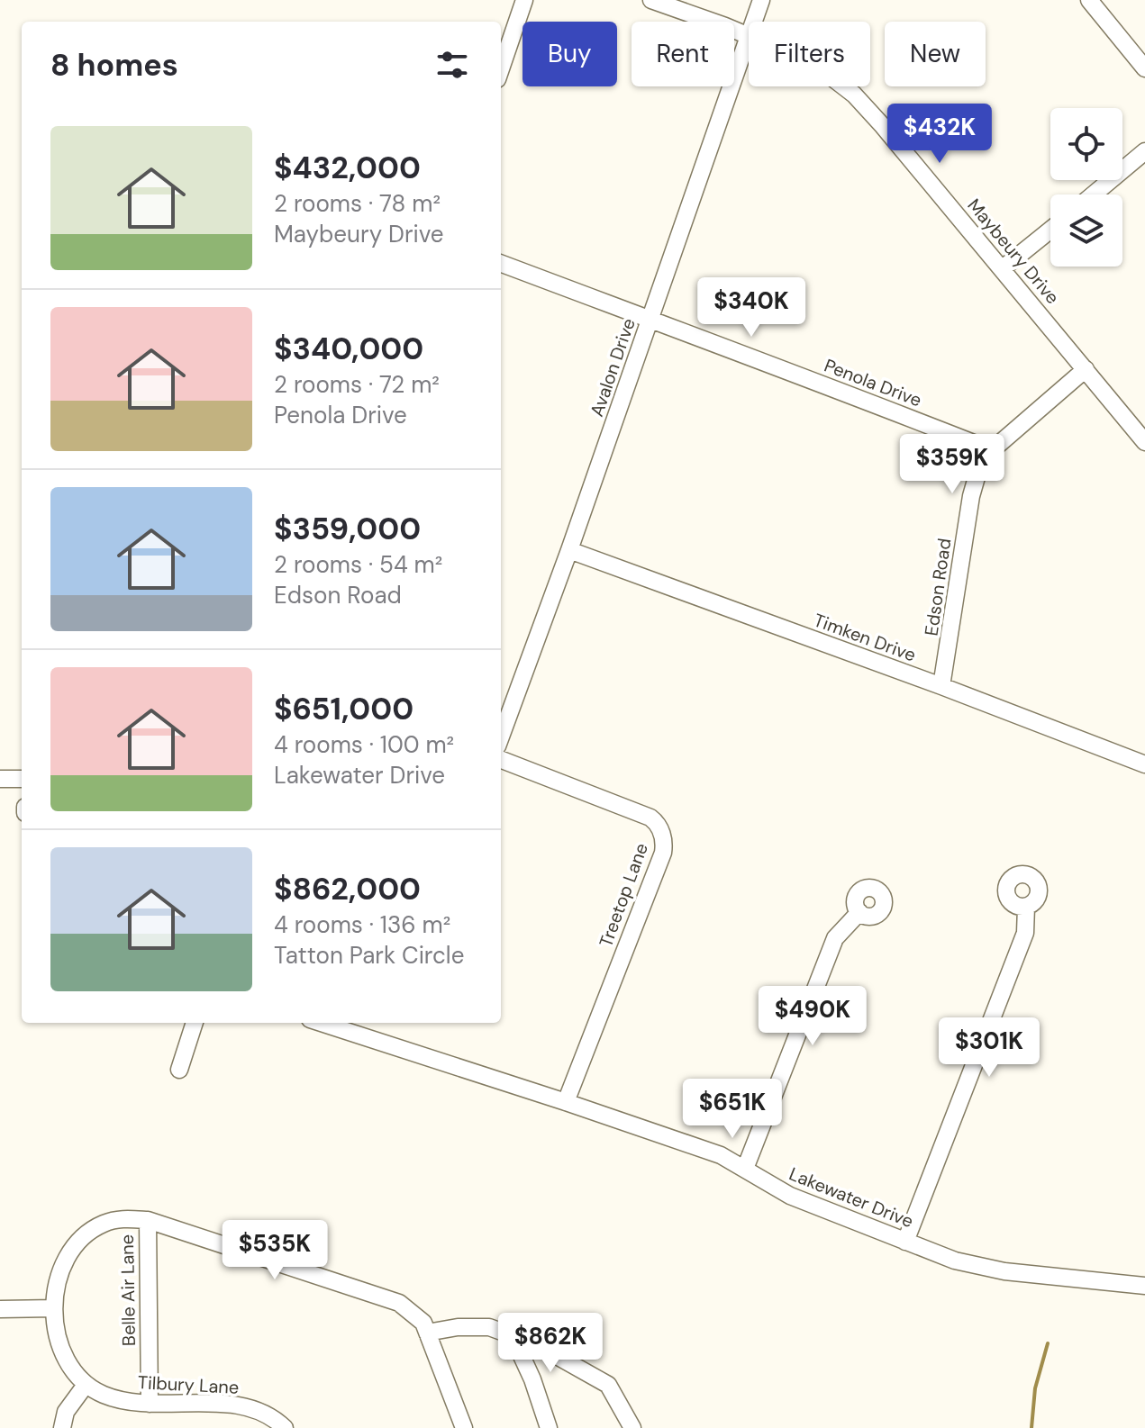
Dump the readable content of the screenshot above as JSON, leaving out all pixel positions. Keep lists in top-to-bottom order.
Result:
{
  "streets": {
    "street": [
      "Maybeury Drive",
      "Avalon Drive",
      "Penola Drive",
      "Edson Road",
      "Timken Drive",
      "Treetop Lane",
      "Lakewater Drive",
      "Belle Air Lane",
      "Tilbury Lane"
    ]
  },
  "crossings": [
    ["Maybeury Drive", "Avalon Drive"],
    ["Maybeury Drive", "Edson Road"],
    ["Avalon Drive", "Penola Drive"],
    ["Avalon Drive", "Timken Drive"],
    ["Penola Drive", "Edson Road"],
    ["Edson Road", "Timken Drive"],
    ["Treetop Lane", "Lakewater Drive"],
    ["Belle Air Lane", "Tilbury Lane"]
  ],
  "page": {
    "chip": [
      "Buy",
      "Rent",
      "Filters",
      "New"
    ],
    "heading": "8 homes",
    "price": [
      "$432K",
      "$340K",
      "$359K",
      "$490K",
      "$301K",
      "$651K",
      "$535K",
      "$862K"
    ],
    "list": [
      {
        "name": "$432,000",
        "note": "2 rooms · 78 m² · Maybeury Drive"
      },
      {
        "name": "$340,000",
        "note": "2 rooms · 72 m² · Penola Drive"
      },
      {
        "name": "$359,000",
        "note": "2 rooms · 54 m² · Edson Road"
      },
      {
        "name": "$651,000",
        "note": "4 rooms · 100 m² · Lakewater Drive"
      },
      {
        "name": "$862,000",
        "note": "4 rooms · 136 m² · Tatton Park Circle"
      }
    ]
  }
}
